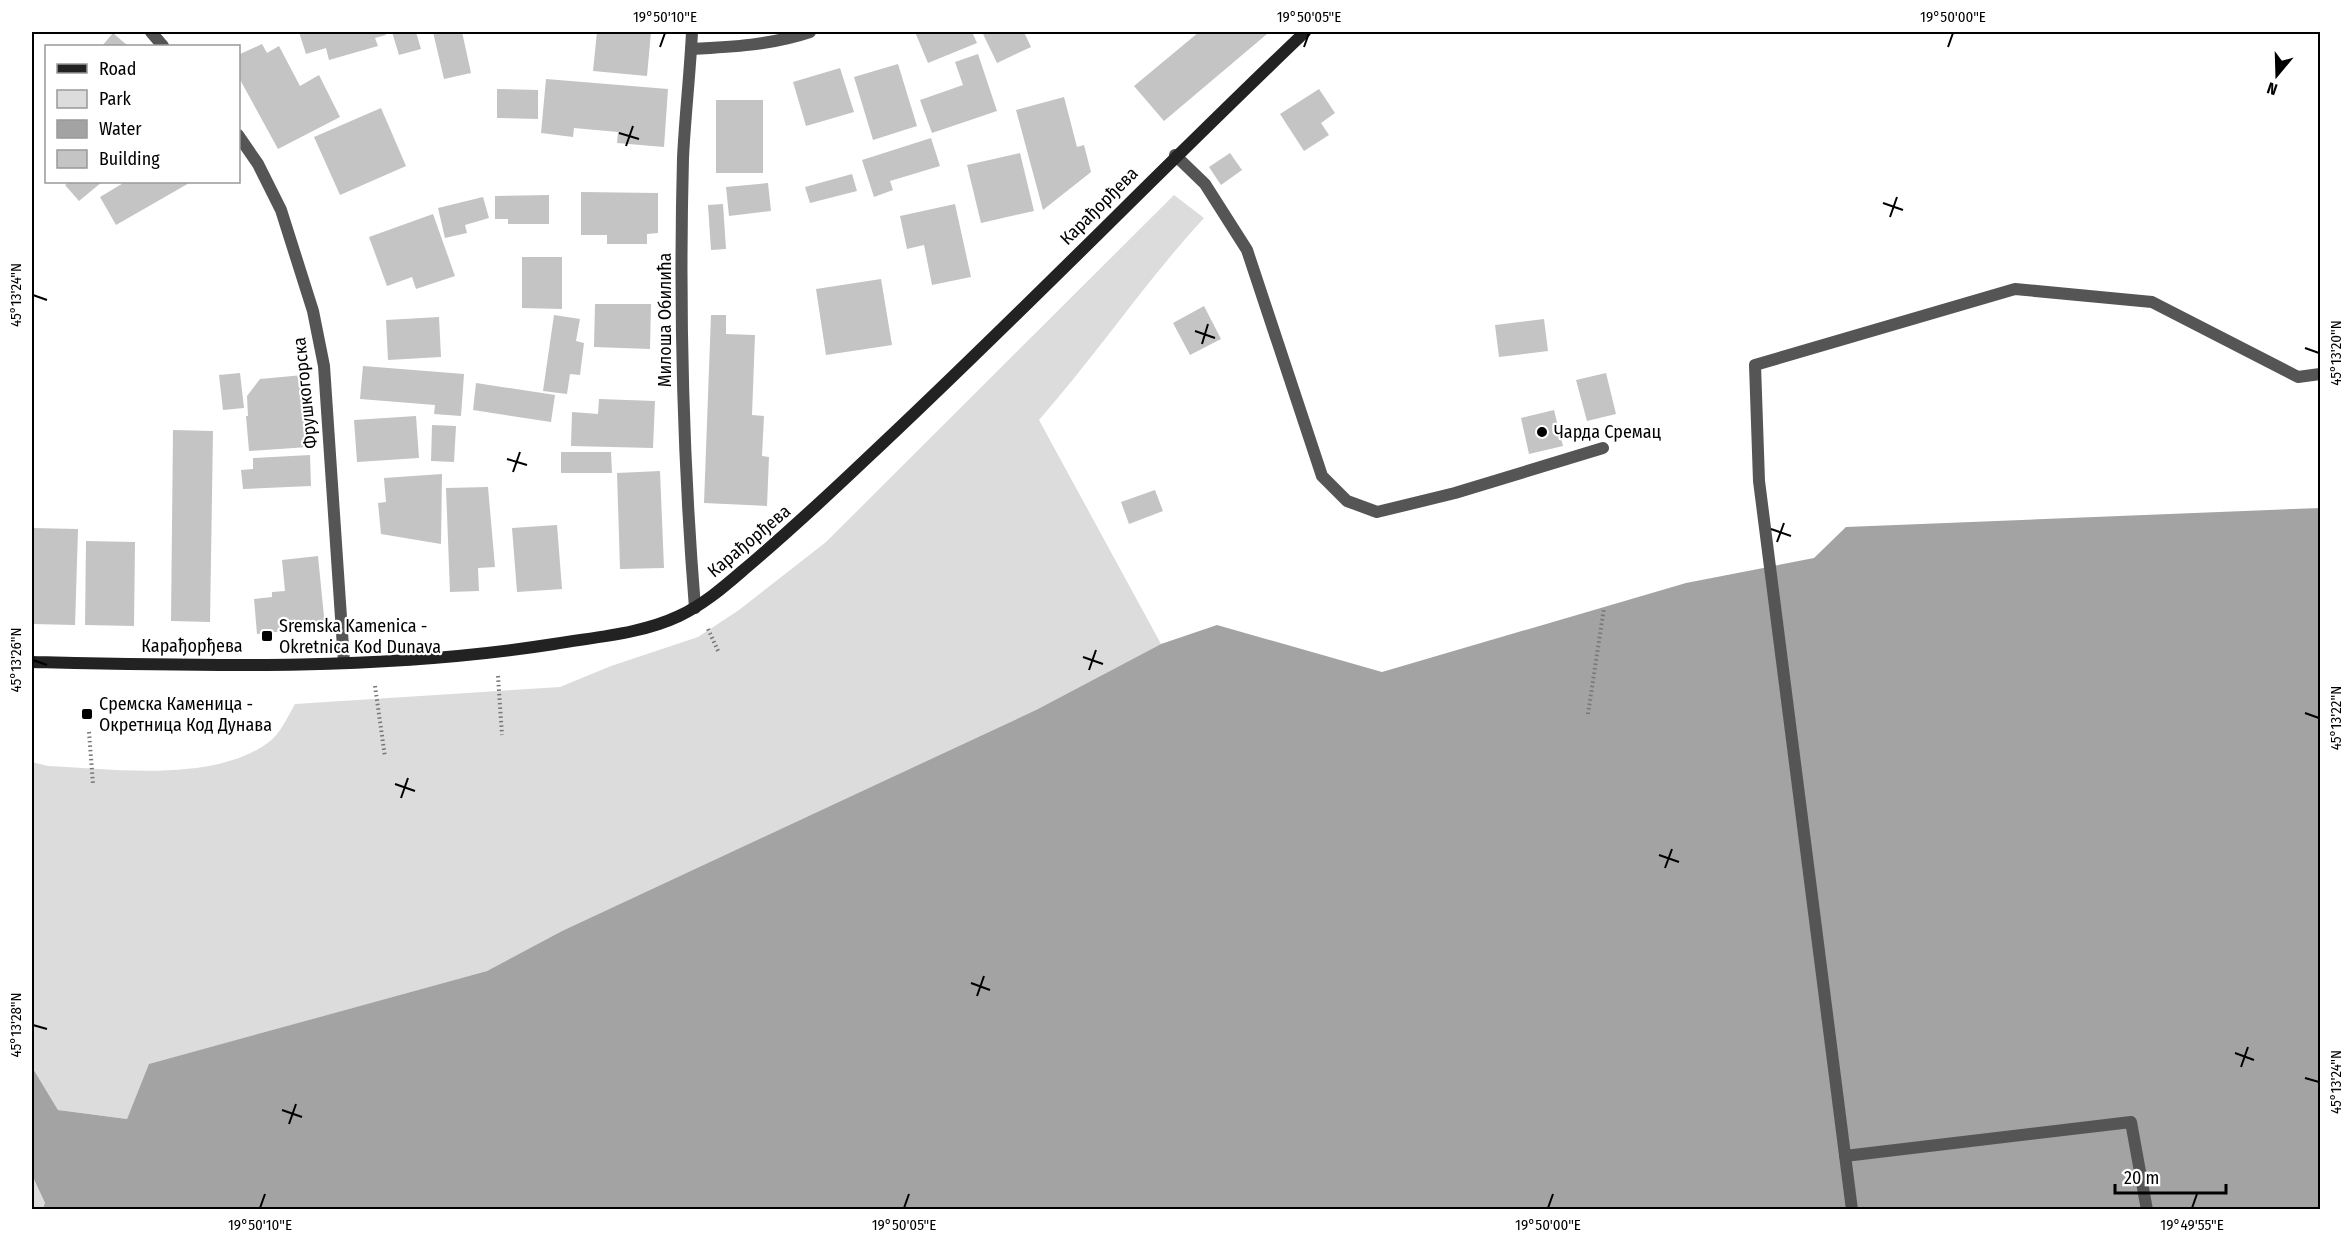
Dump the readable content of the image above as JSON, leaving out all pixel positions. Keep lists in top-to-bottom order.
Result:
{
  "streets": {
    "main road": ["Карађорђева"],
    "street": ["Милоша Обилића", "Фрушкогорска"]
  },
  "crossings": [
    ["Карађорђева", "Милоша Обилића"],
    ["Карађорђева", "Фрушкогорска"]
  ],
  "places": {
    "other": ["Чарда Сремац"],
    "transit": ["Sremska Kamenica - Okretnica Kod Dunava", "Сремска Каменица - Окретница Код Дунава"]
  },
  "legend": [
    "Road",
    "Park",
    "Water",
    "Building"
  ],
  "scale_bar": "20 m",
  "north": "bottom",
  "coordinates": [
    "19°50'10\"E",
    "19°50'05\"E",
    "19°50'00\"E",
    "45°13'24\"N",
    "45°13'20\"N",
    "45°13'26\"N",
    "45°13'22\"N",
    "45°13'28\"N",
    "19°49'55\"E"
  ]
}
